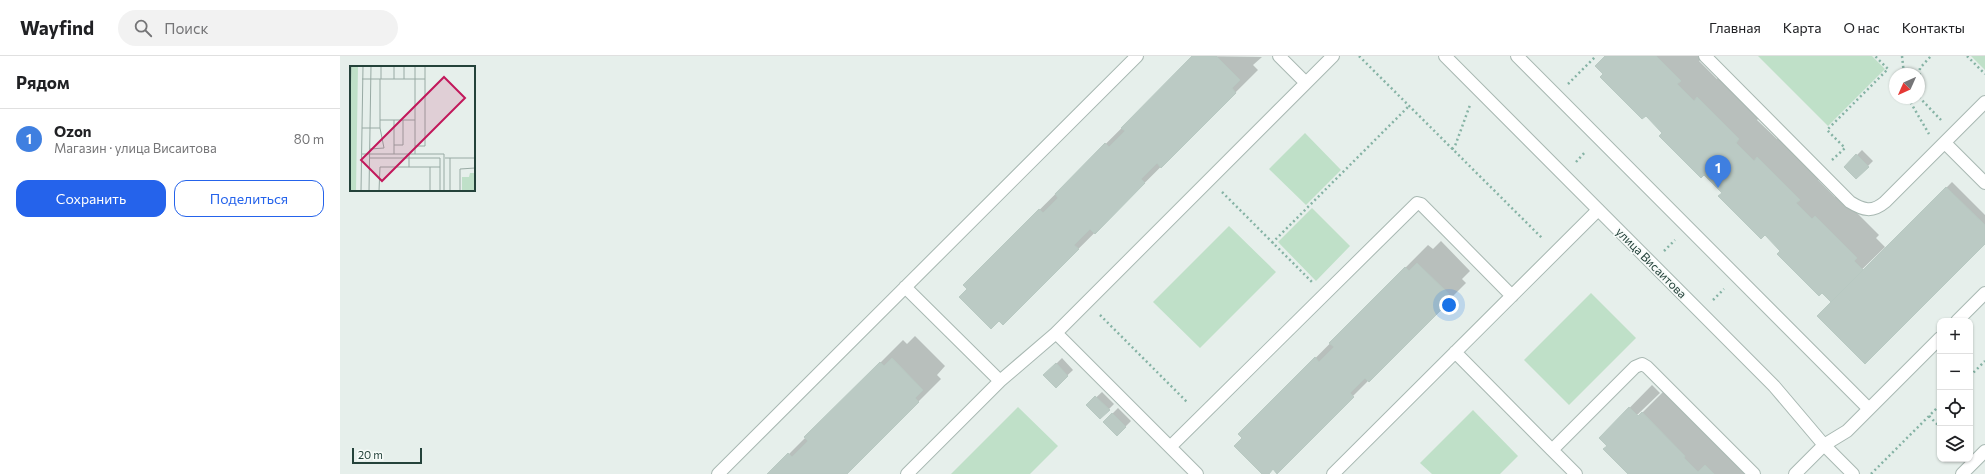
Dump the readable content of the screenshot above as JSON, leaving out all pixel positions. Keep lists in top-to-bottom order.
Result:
{
  "streets": {
    "street": ["улица Висаитова"]
  },
  "scale_bar": "20 m",
  "north": "bottom left",
  "page": {
    "header": "Wayfind",
    "search": "Поиск",
    "nav": [
      "Главная",
      "Карта",
      "О нас",
      "Контакты"
    ],
    "heading": "Рядом",
    "list": [
      {
        "mark": "1",
        "name": "Ozon",
        "note": "Магазин · улица Висаитова",
        "value": "80 m"
      }
    ],
    "pins": "1",
    "buttons": ["Сохранить", "Поделиться"],
    "map_buttons": ["+", "−"],
    "scale": "20 m"
  }
}
